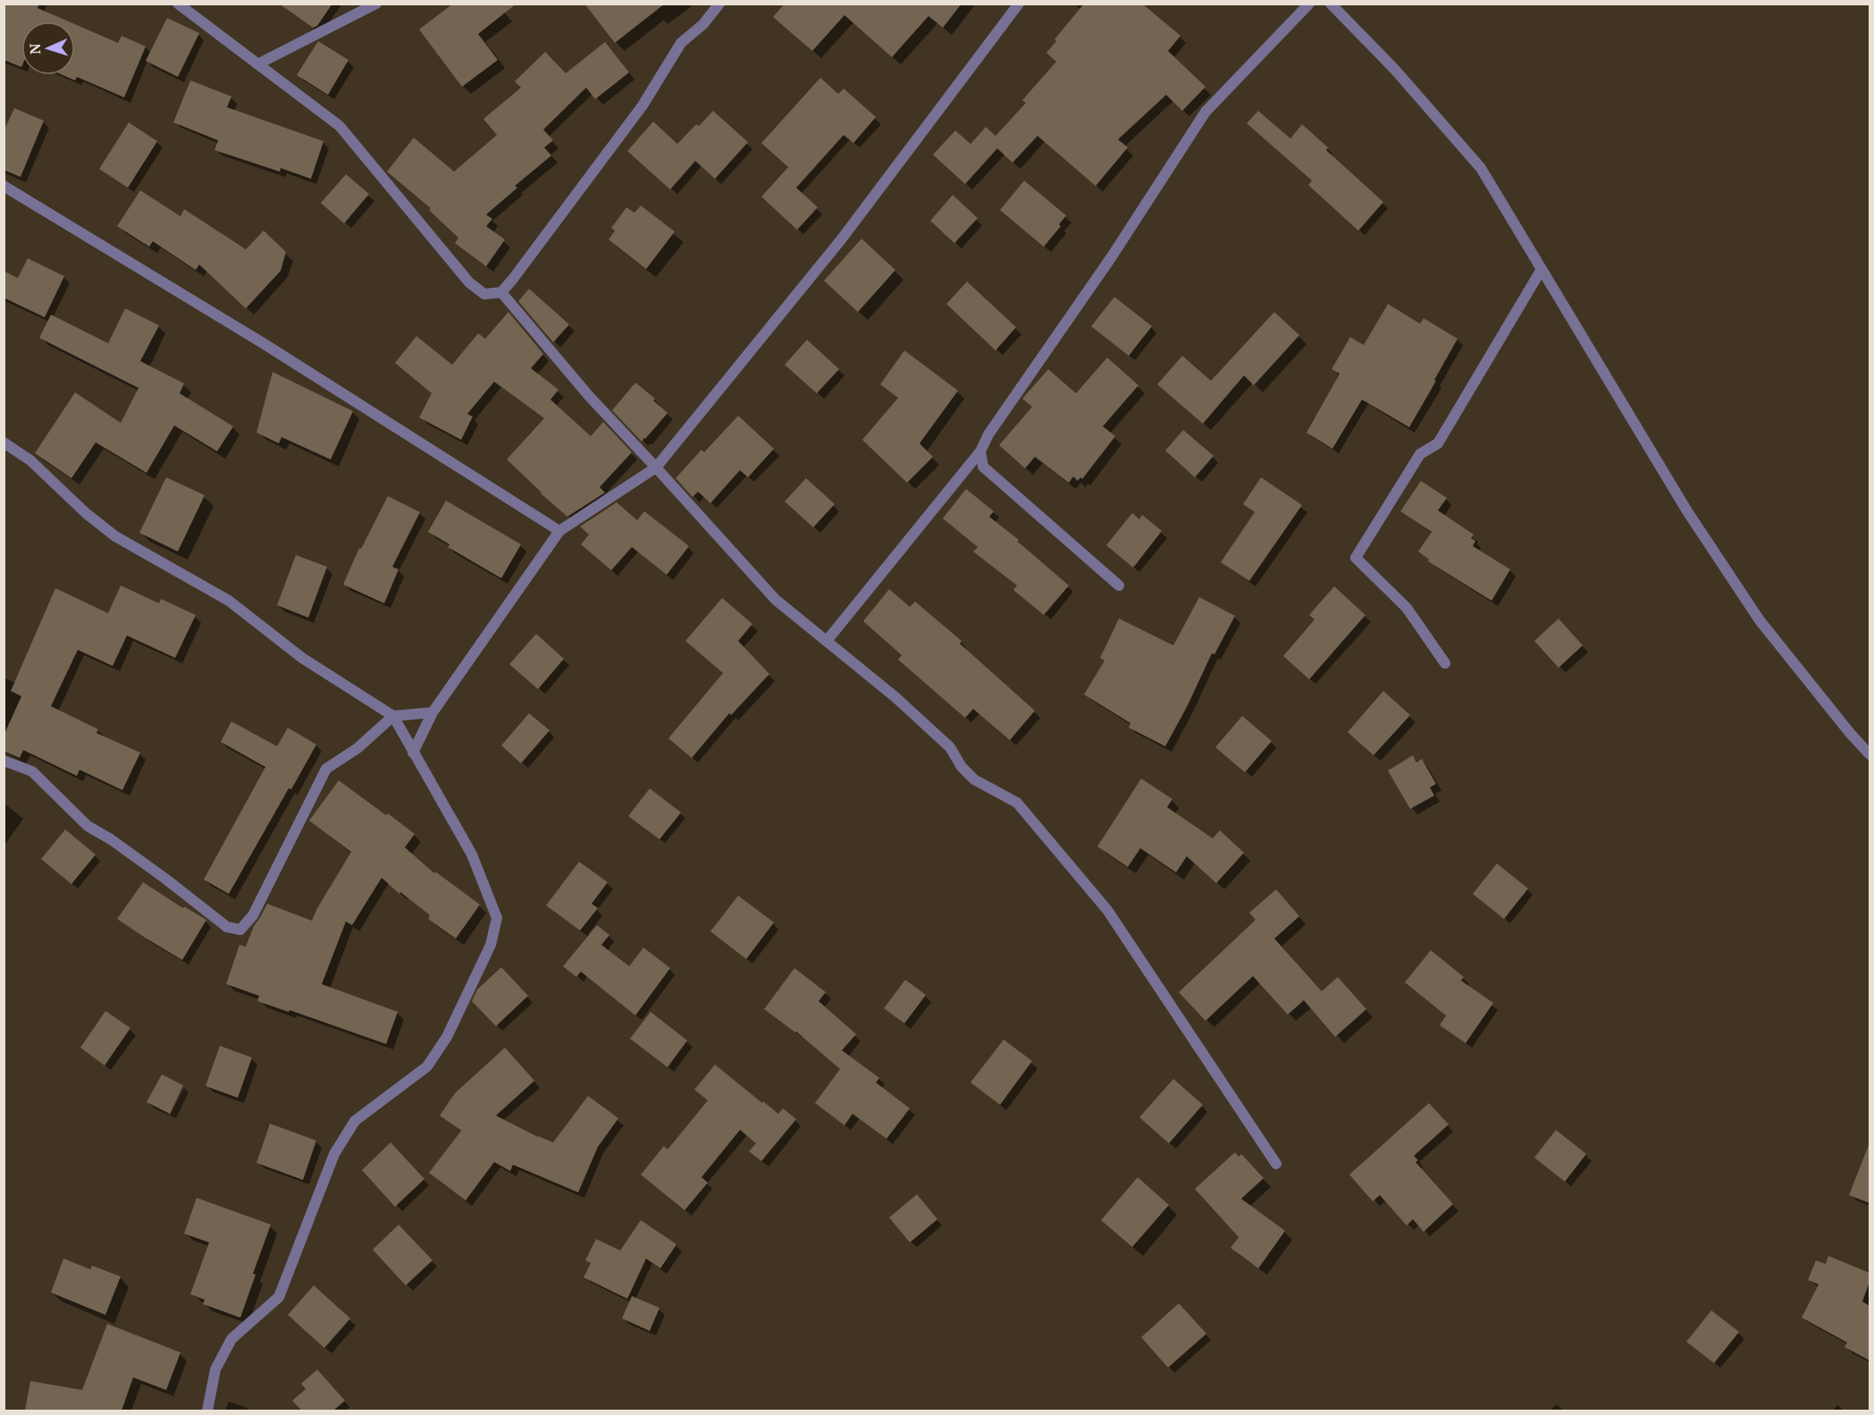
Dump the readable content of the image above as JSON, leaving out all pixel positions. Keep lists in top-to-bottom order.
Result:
{
  "north": "left"
}
